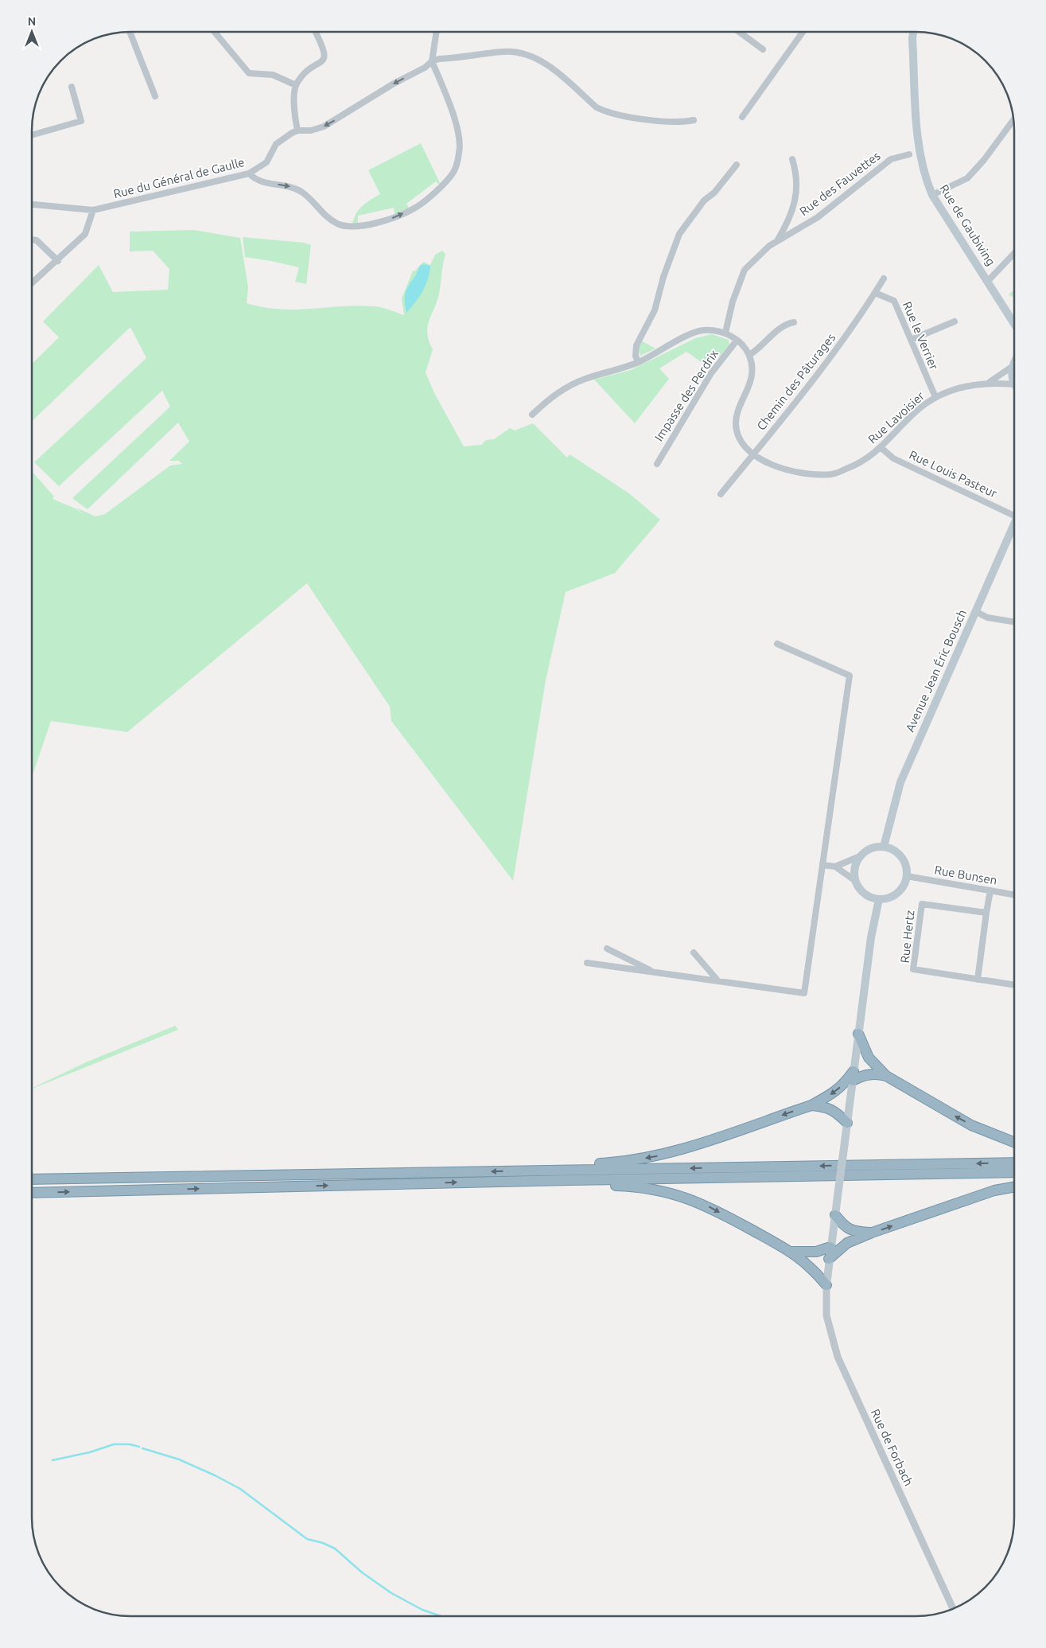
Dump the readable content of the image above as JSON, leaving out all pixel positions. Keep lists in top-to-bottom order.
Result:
{
  "streets": {
    "main road": ["Rue de Gaubiving", "Avenue Jean Éric Bousch"],
    "street": [
      "Rue du Général de Gaulle",
      "Rue des Fauvettes",
      "Rue le Verrier",
      "Chemin des Pâturages",
      "Impasse des Perdrix",
      "Rue Lavoisier",
      "Rue Louis Pasteur",
      "Rue Bunsen",
      "Rue Hertz",
      "Rue de Forbach"
    ]
  },
  "crossings": [
    ["Rue le Verrier", "Chemin des Pâturages"],
    ["Rue le Verrier", "Rue Lavoisier"],
    ["Chemin des Pâturages", "Rue Lavoisier"],
    ["Rue Lavoisier", "Rue Louis Pasteur"],
    ["Avenue Jean Éric Bousch", "Rue Bunsen"]
  ],
  "north": "top"
}
